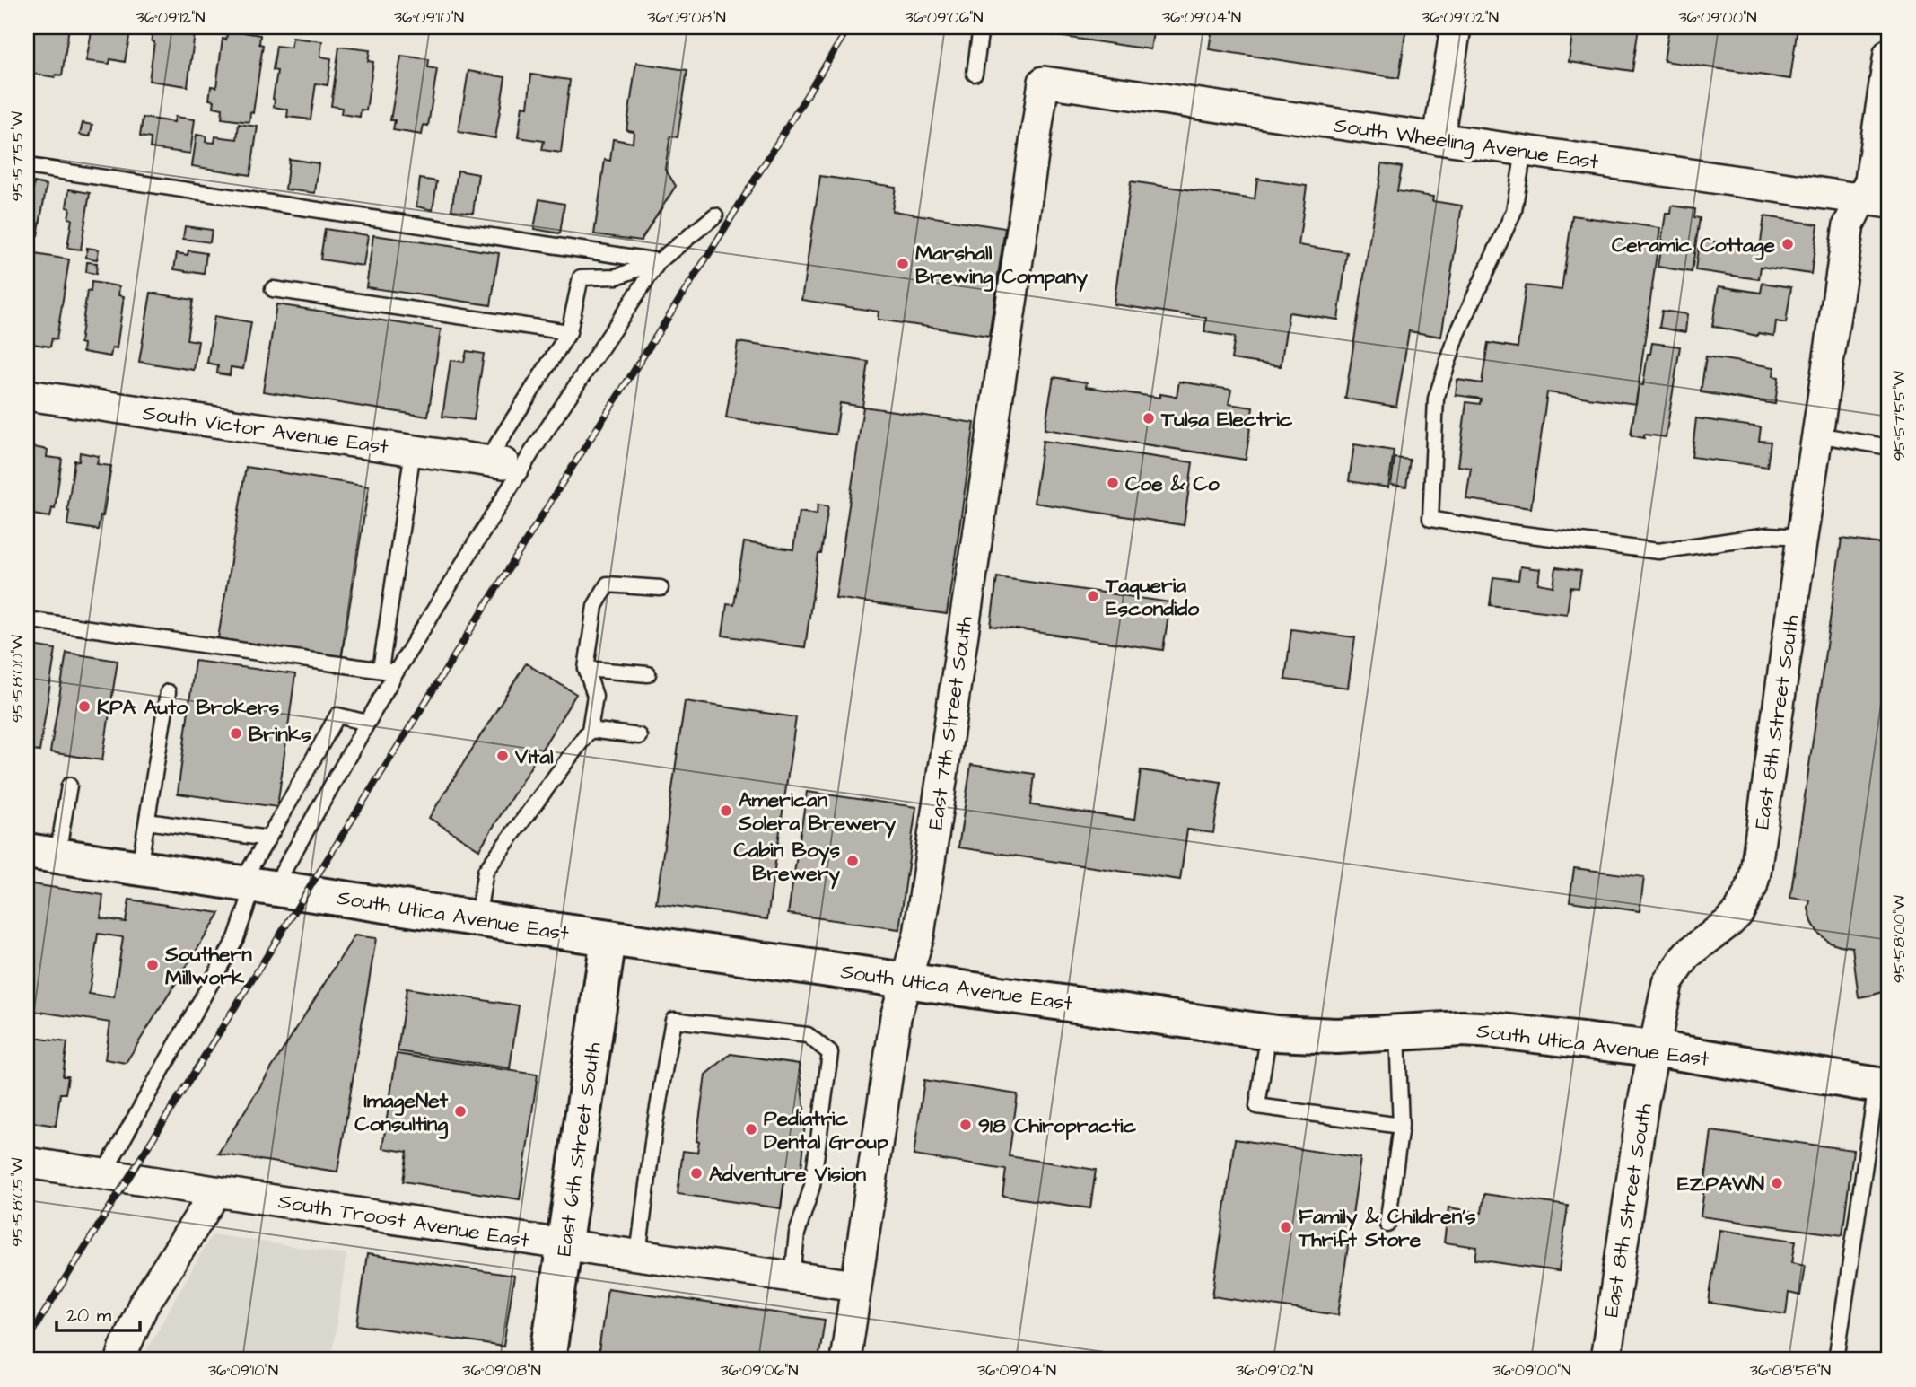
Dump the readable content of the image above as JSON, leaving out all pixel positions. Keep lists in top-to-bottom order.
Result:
{
  "streets": {
    "main road": ["South Utica Avenue East", "East 6th Street South"],
    "street": [
      "South Wheeling Avenue East",
      "South Victor Avenue East",
      "East 8th Street South",
      "East 7th Street South",
      "South Troost Avenue East"
    ]
  },
  "crossings": [
    ["South Wheeling Avenue East", "East 8th Street South"],
    ["South Wheeling Avenue East", "East 7th Street South"],
    ["East 8th Street South", "South Utica Avenue East"],
    ["East 7th Street South", "South Utica Avenue East"],
    ["East 7th Street South", "South Troost Avenue East"],
    ["South Utica Avenue East", "East 6th Street South"],
    ["East 6th Street South", "South Troost Avenue East"]
  ],
  "places": [
    "Ceramic Cottage",
    "Marshall Brewing Company",
    "Tulsa Electric",
    "Coe & Co",
    "Taqueria Escondido",
    "KPA Auto Brokers",
    "Brinks",
    "Vital",
    "American Solera Brewery",
    "Cabin Boys Brewery",
    "Southern Millwork",
    "ImageNet Consulting",
    "918 Chiropractic",
    "Pediatric Dental Group",
    "Adventure Vision",
    "EZPAWN",
    "Family & Children's Thrift Store"
  ],
  "scale_bar": "20 m",
  "coordinates": [
    "36°09'12\"N",
    "36°09'10\"N",
    "36°09'08\"N",
    "36°09'06\"N",
    "36°09'04\"N",
    "36°09'02\"N",
    "36°09'00\"N",
    "95°57'55\"W",
    "95°58'00\"W",
    "95°58'05\"W",
    "36°08'58\"N"
  ]
}
